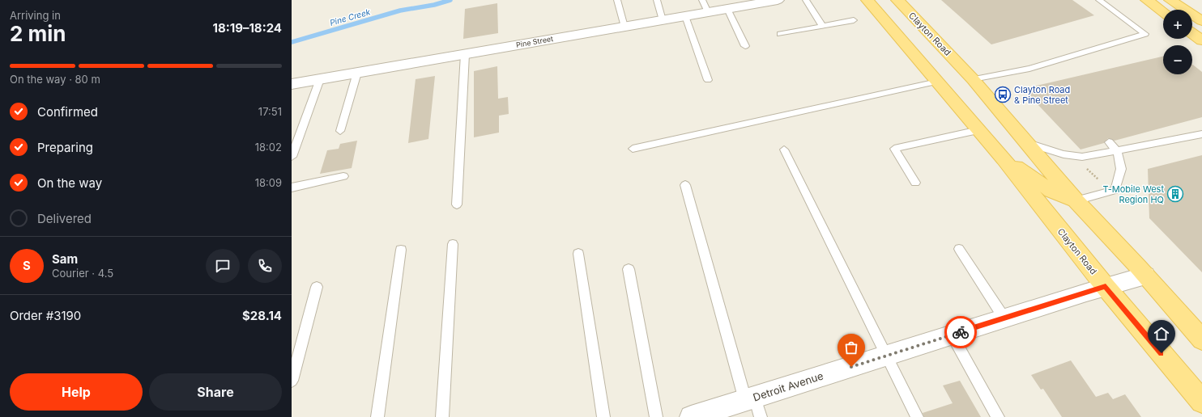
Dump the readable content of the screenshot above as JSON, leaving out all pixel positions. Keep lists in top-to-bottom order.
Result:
{
  "streets": {
    "main road": ["Clayton Road"],
    "street": ["Pine Street", "Detroit Avenue"]
  },
  "crossings": [
    ["Clayton Road", "Detroit Avenue"]
  ],
  "water": ["Pine Creek"],
  "places": {
    "bus stop": ["Clayton Road & Pine Street"],
    "building": ["T-Mobile West Region HQ"]
  },
  "page": {
    "heading": ["2 min", "Arriving in", "18:19–18:24"],
    "panel": [
      "Sam",
      "Courier · 4.5",
      "Order #3190",
      "$28.14"
    ],
    "map_buttons": ["+", "−"],
    "bar": "On the way · 80 m",
    "list": [
      ["Confirmed", "17:51"],
      ["Preparing", "18:02"],
      ["On the way", "18:09"],
      "Delivered"
    ],
    "round": "S",
    "buttons": ["Help", "Share"]
  }
}
